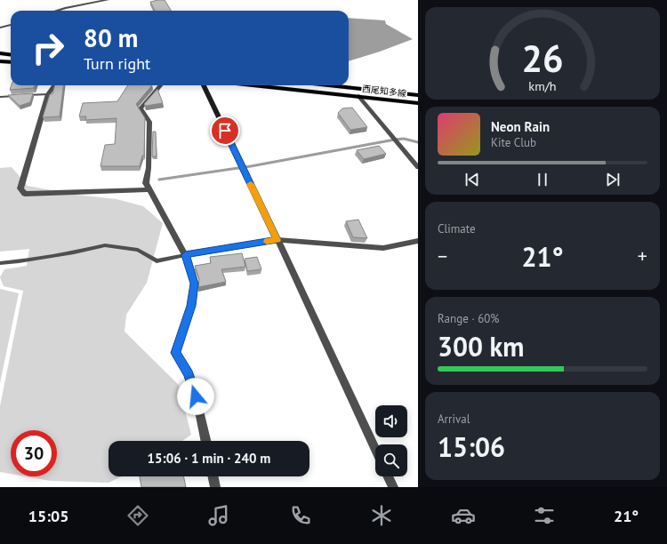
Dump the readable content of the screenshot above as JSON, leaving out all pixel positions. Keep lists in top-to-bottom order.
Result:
{
  "streets": {
    "main road": ["西尾知多線"]
  },
  "page": {
    "turn": ["80 m", "Turn right"],
    "song": ["Neon Rain", "Kite Club"],
    "tile": [
      "Climate",
      ["Range · 60%", "300 km"],
      ["Arrival", "15:06"]
    ],
    "heat": ["−", "21°", "+"],
    "limit": "30",
    "trip": "15:06 · 1 min · 240 m",
    "tabs": ["15:05", "21°"],
    "gauge": ["26", "km/h"]
  }
}
